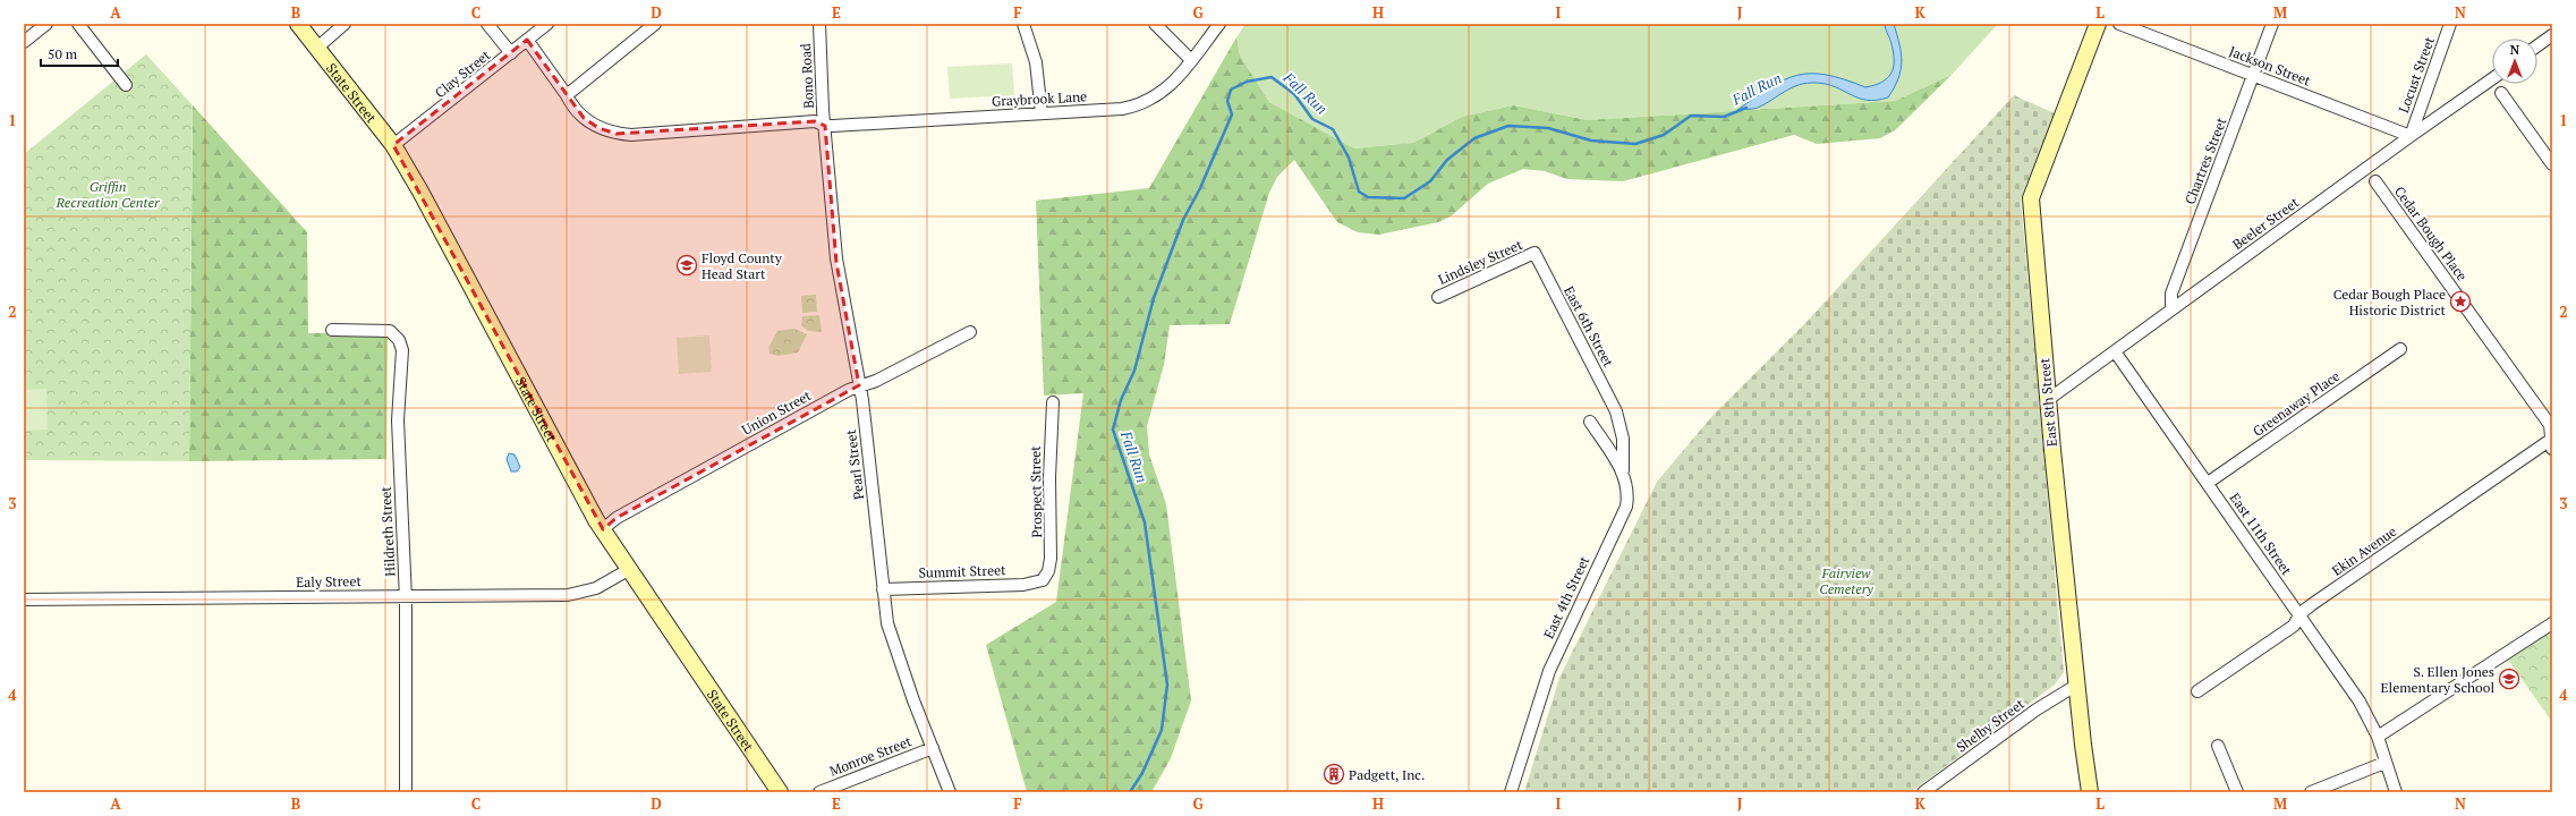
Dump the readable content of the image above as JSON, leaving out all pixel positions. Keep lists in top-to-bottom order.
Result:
{
  "streets": {
    "main road": ["State Street", "East 8th Street"],
    "street": [
      "Jackson Street",
      "Clay Street",
      "Locust Street",
      "Bono Road",
      "Graybrook Lane",
      "Chartres Street",
      "Beeler Street",
      "Cedar Bough Place",
      "Lindsley Street",
      "East 6th Street",
      "Greenaway Place",
      "Union Street",
      "Pearl Street",
      "Prospect Street",
      "Hildreth Street",
      "East 11th Street",
      "Ekin Avenue",
      "Summit Street",
      "Ealy Street",
      "East 4th Street",
      "Shelby Street",
      "Monroe Street"
    ]
  },
  "crossings": [
    ["Jackson Street", "Locust Street"],
    ["Jackson Street", "Chartres Street"],
    ["Jackson Street", "Beeler Street"],
    ["Clay Street", "State Street"],
    ["Clay Street", "Graybrook Lane"],
    ["Locust Street", "Beeler Street"],
    ["Bono Road", "Graybrook Lane"],
    ["Bono Road", "Pearl Street"],
    ["State Street", "Union Street"],
    ["State Street", "Ealy Street"],
    ["Graybrook Lane", "Pearl Street"],
    ["Chartres Street", "Beeler Street"],
    ["Beeler Street", "East 8th Street"],
    ["Beeler Street", "East 11th Street"],
    ["Cedar Bough Place", "Ekin Avenue"],
    ["Lindsley Street", "East 6th Street"],
    ["East 6th Street", "East 4th Street"],
    ["East 8th Street", "Shelby Street"],
    ["Greenaway Place", "East 11th Street"],
    ["Union Street", "Pearl Street"],
    ["Pearl Street", "Summit Street"],
    ["Pearl Street", "Monroe Street"],
    ["Prospect Street", "Summit Street"],
    ["Hildreth Street", "Ealy Street"],
    ["East 11th Street", "Ekin Avenue"]
  ],
  "water": ["Fall Run"],
  "parks": ["Griffin Recreation Center", "Fairview Cemetery"],
  "places": {
    "school or university": ["Floyd County Head Start", "S. Ellen Jones Elementary School"],
    "place": ["Cedar Bough Place Historic District"],
    "building": ["Padgett, Inc."]
  },
  "scale_bar": "50 m",
  "north": "top",
  "grid": {
    "columns": [
      "A",
      "B",
      "C",
      "D",
      "E",
      "F",
      "G",
      "H",
      "I",
      "J",
      "K",
      "L",
      "M",
      "N"
    ],
    "rows": [
      "1",
      "2",
      "3",
      "4"
    ]
  }
}
